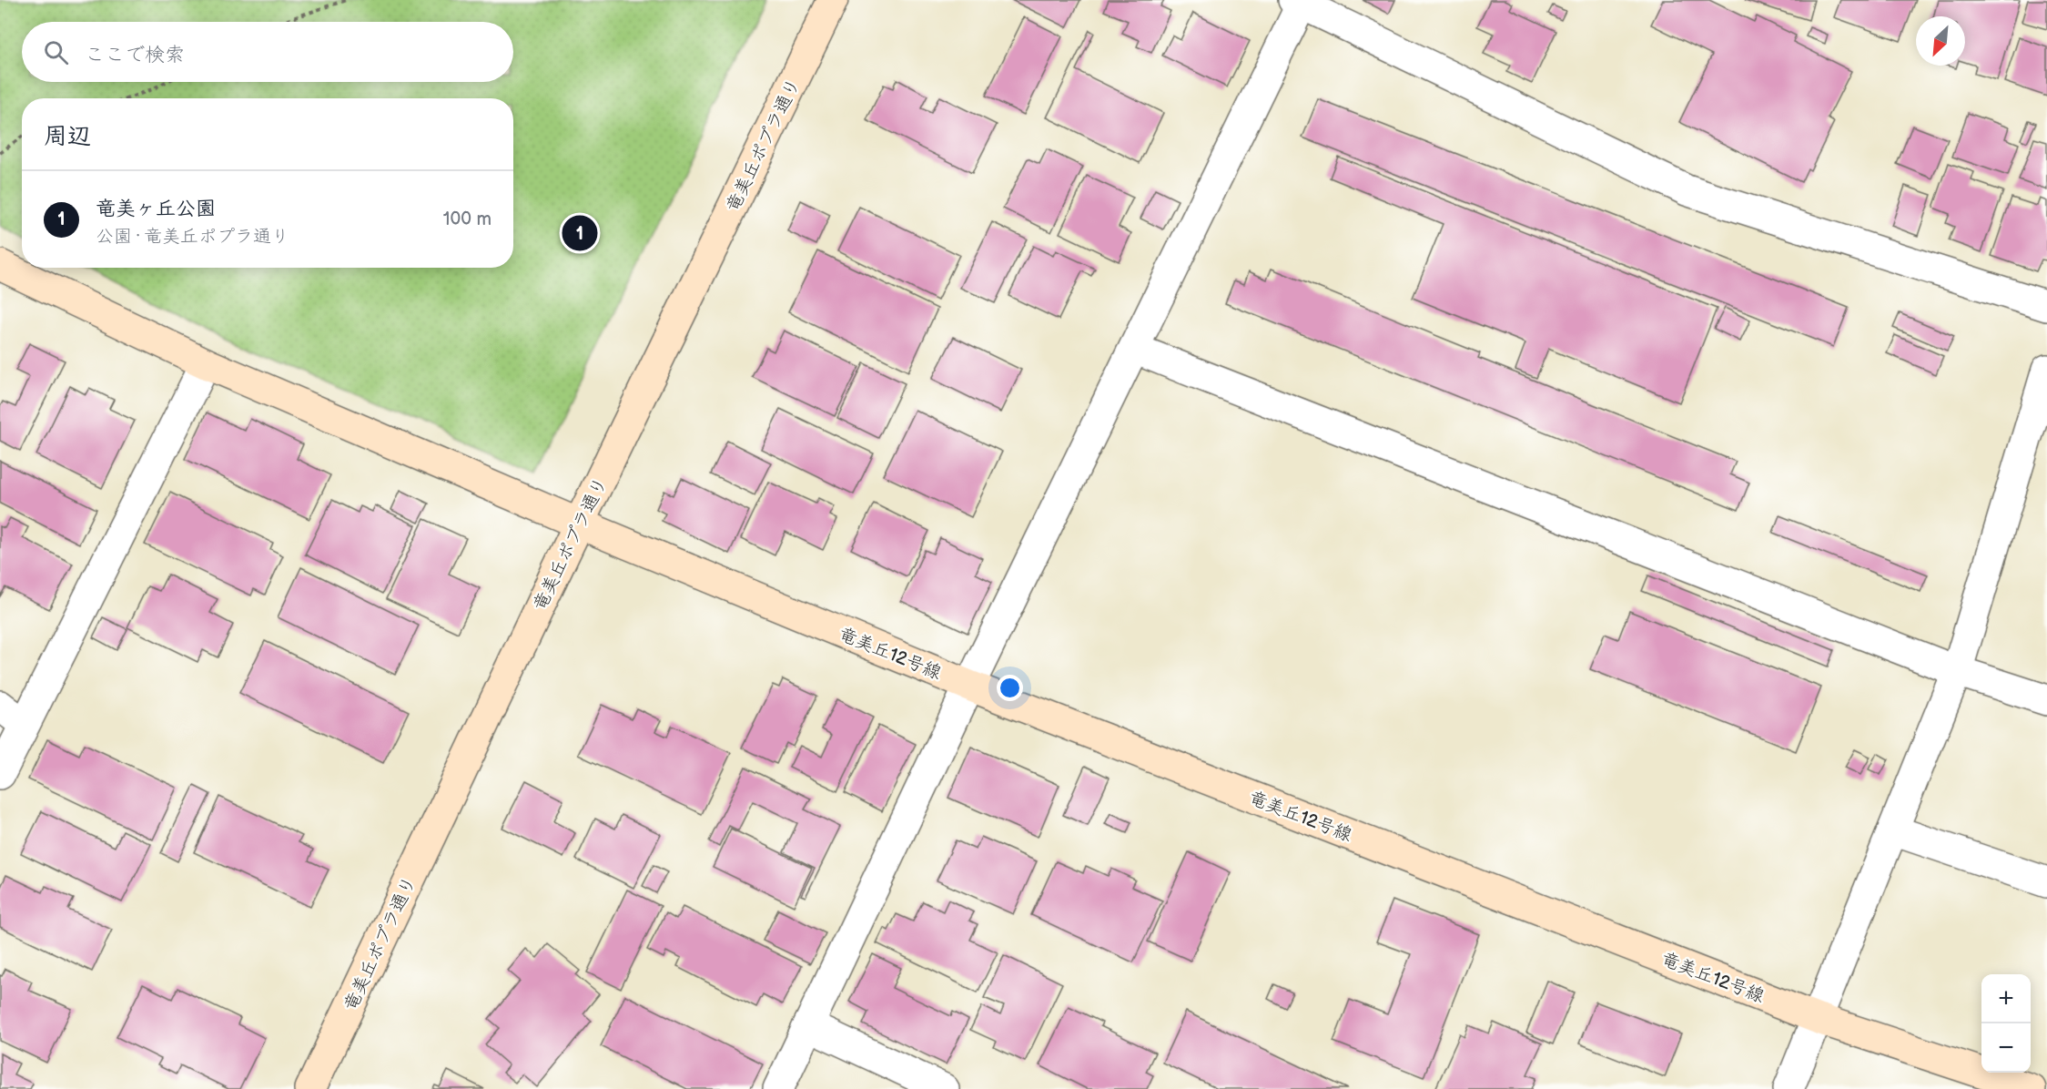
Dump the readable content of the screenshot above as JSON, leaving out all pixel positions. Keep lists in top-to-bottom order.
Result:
{
  "streets": {
    "street": ["竜美丘ポプラ通り", "竜美丘12号線"]
  },
  "crossings": [
    ["竜美丘ポプラ通り", "竜美丘12号線"]
  ],
  "north": "bottom left",
  "page": {
    "search": "ここで検索",
    "heading": "周辺",
    "list": [
      {
        "mark": "1",
        "name": "竜美ヶ丘公園",
        "note": "公園 · 竜美丘ポプラ通り",
        "value": "100 m"
      }
    ],
    "pins": "1",
    "map_buttons": ["+", "−"]
  }
}
